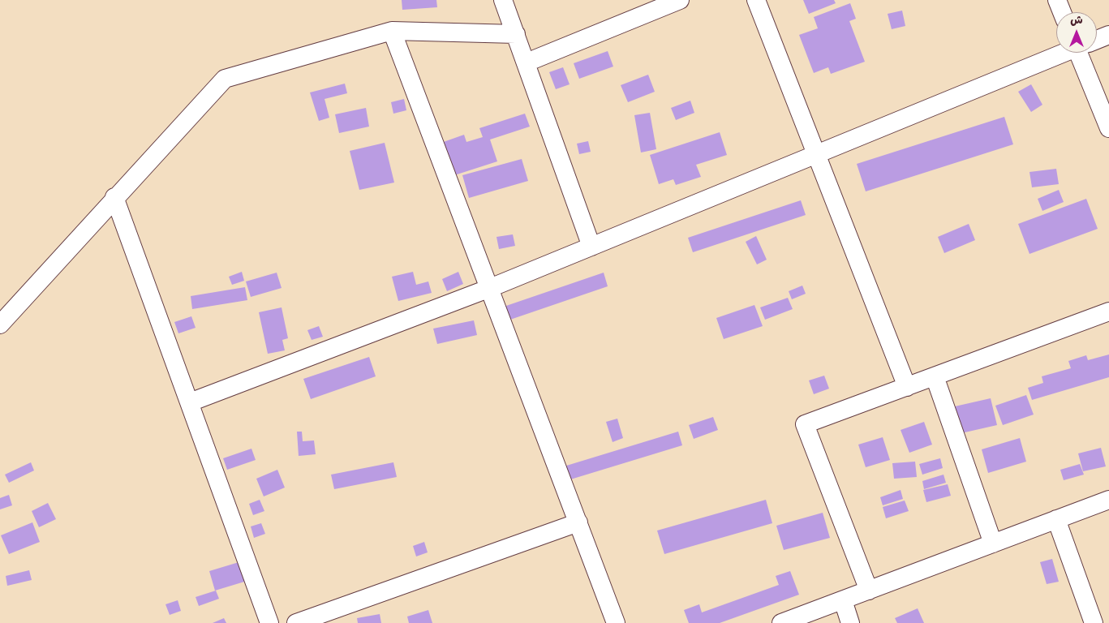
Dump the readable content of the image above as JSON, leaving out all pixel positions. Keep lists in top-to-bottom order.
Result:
{
  "north": "top"
}
